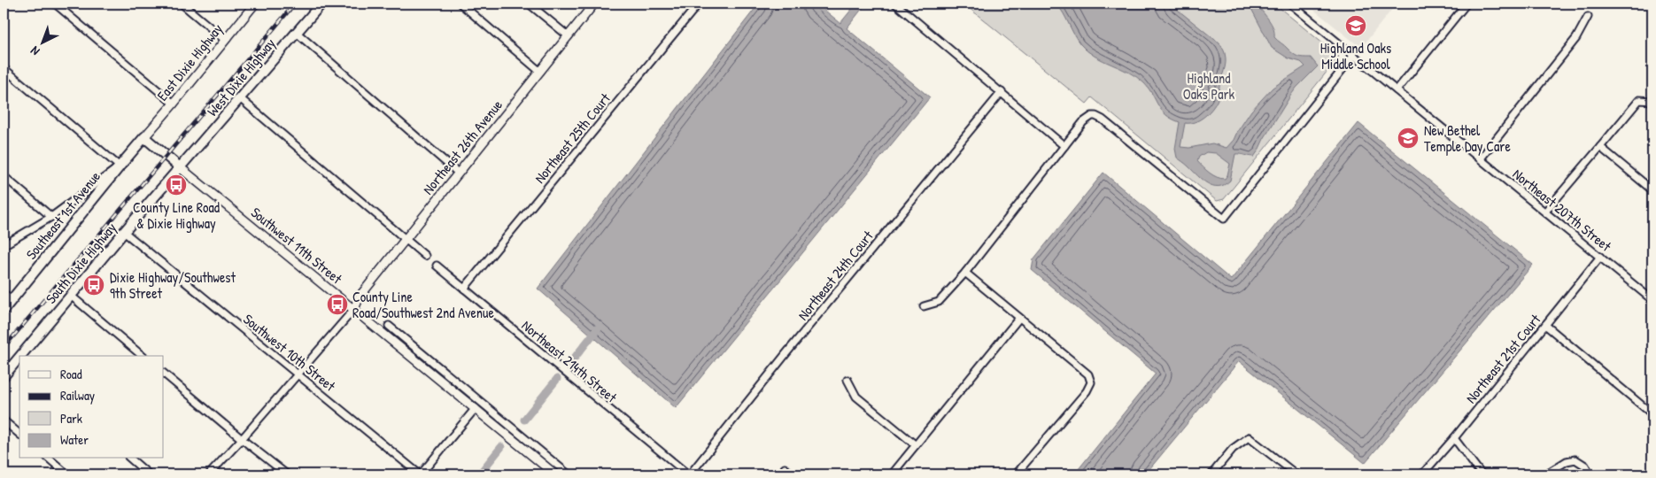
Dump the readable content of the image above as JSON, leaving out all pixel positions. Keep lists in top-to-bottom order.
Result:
{
  "streets": {
    "main road": [
      "West Dixie Highway",
      "Southeast 1st Avenue",
      "Southwest 11th Street",
      "South Dixie Highway"
    ],
    "street": [
      "East Dixie Highway",
      "Northeast 25th Court",
      "Northeast 26th Avenue",
      "Northeast 207th Street",
      "Northeast 24th Court",
      "Southwest 10th Street",
      "Northeast 21st Court",
      "Northeast 214th Street"
    ]
  },
  "crossings": [
    ["East Dixie Highway", "Southeast 1st Avenue"],
    ["East Dixie Highway", "Southwest 11th Street"],
    ["West Dixie Highway", "Southwest 11th Street"],
    ["West Dixie Highway", "South Dixie Highway"],
    ["Northeast 25th Court", "Northeast 214th Street"],
    ["Northeast 26th Avenue", "Southwest 11th Street"],
    ["Northeast 207th Street", "Northeast 21st Court"],
    ["Southeast 1st Avenue", "Southwest 11th Street"],
    ["Southwest 11th Street", "South Dixie Highway"],
    ["South Dixie Highway", "Southwest 10th Street"],
    ["Northeast 24th Court", "Northeast 214th Street"]
  ],
  "parks": ["Highland Oaks Park"],
  "places": {
    "school or university": ["Highland Oaks Middle School", "New Bethel Temple Day Care"],
    "bus stop": ["County Line Road & Dixie Highway", "Dixie Highway/Southwest 9th Street", "County Line Road/Southwest 2nd Avenue"]
  },
  "legend": [
    "Road",
    "Railway",
    "Park",
    "Water"
  ],
  "north": "bottom left"
}
